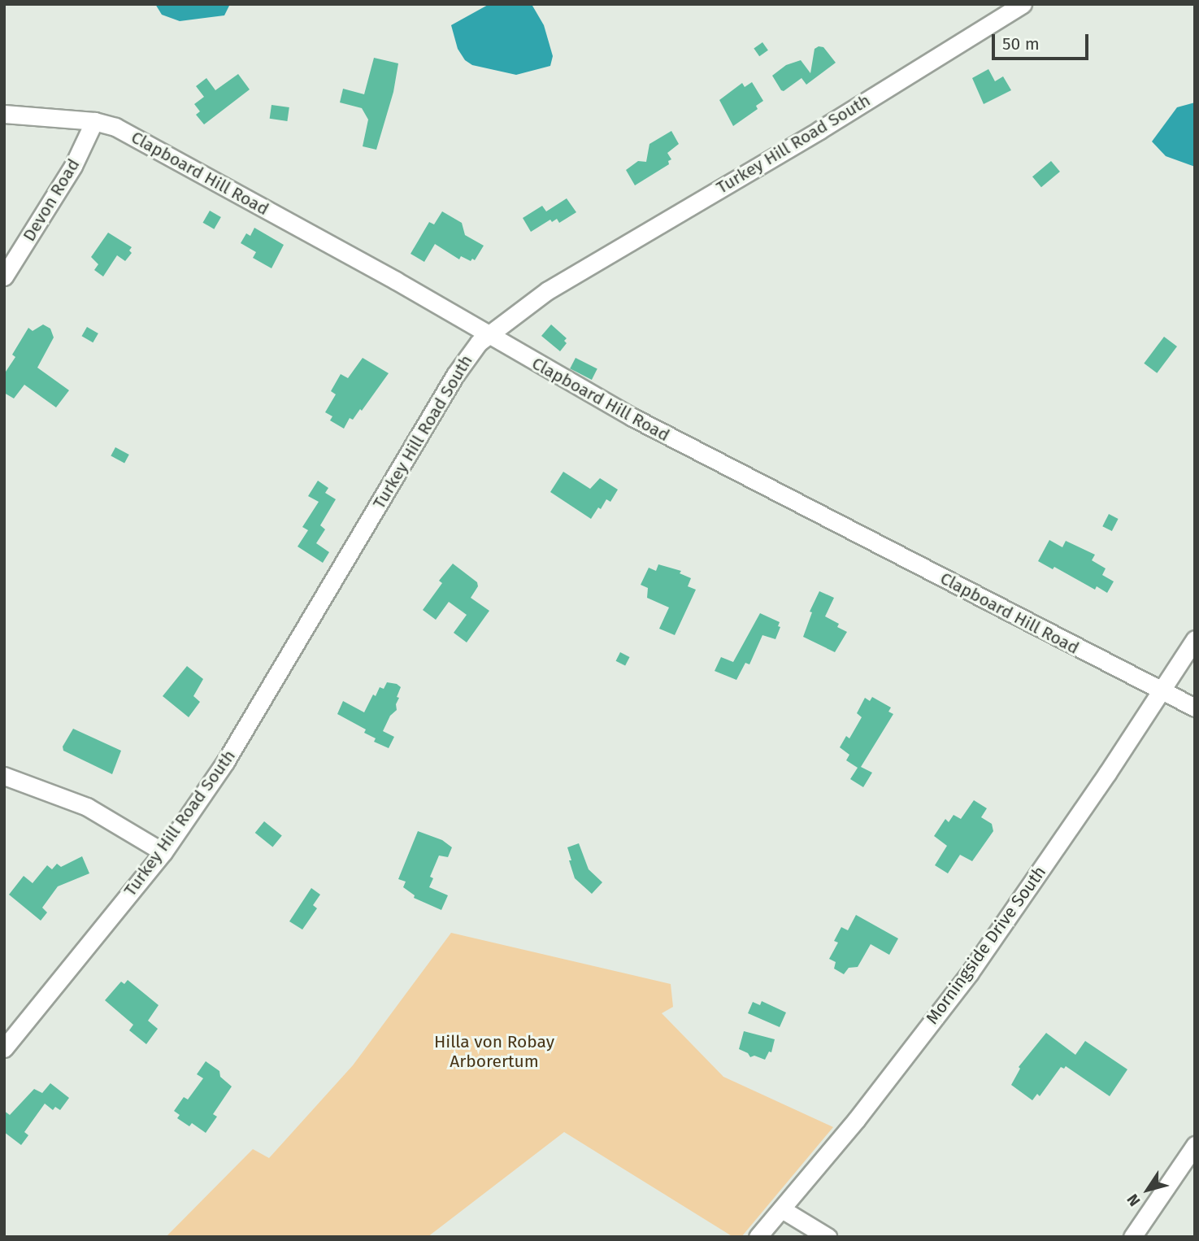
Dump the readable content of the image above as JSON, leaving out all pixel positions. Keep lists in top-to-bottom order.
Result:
{
  "streets": {
    "street": [
      "Turkey Hill Road South",
      "Clapboard Hill Road",
      "Devon Road",
      "Morningside Drive South"
    ]
  },
  "crossings": [
    ["Turkey Hill Road South", "Clapboard Hill Road"],
    ["Clapboard Hill Road", "Devon Road"],
    ["Clapboard Hill Road", "Morningside Drive South"]
  ],
  "parks": ["Hilla von Robay Arborertum"],
  "scale_bar": "50 m",
  "north": "bottom left"
}
